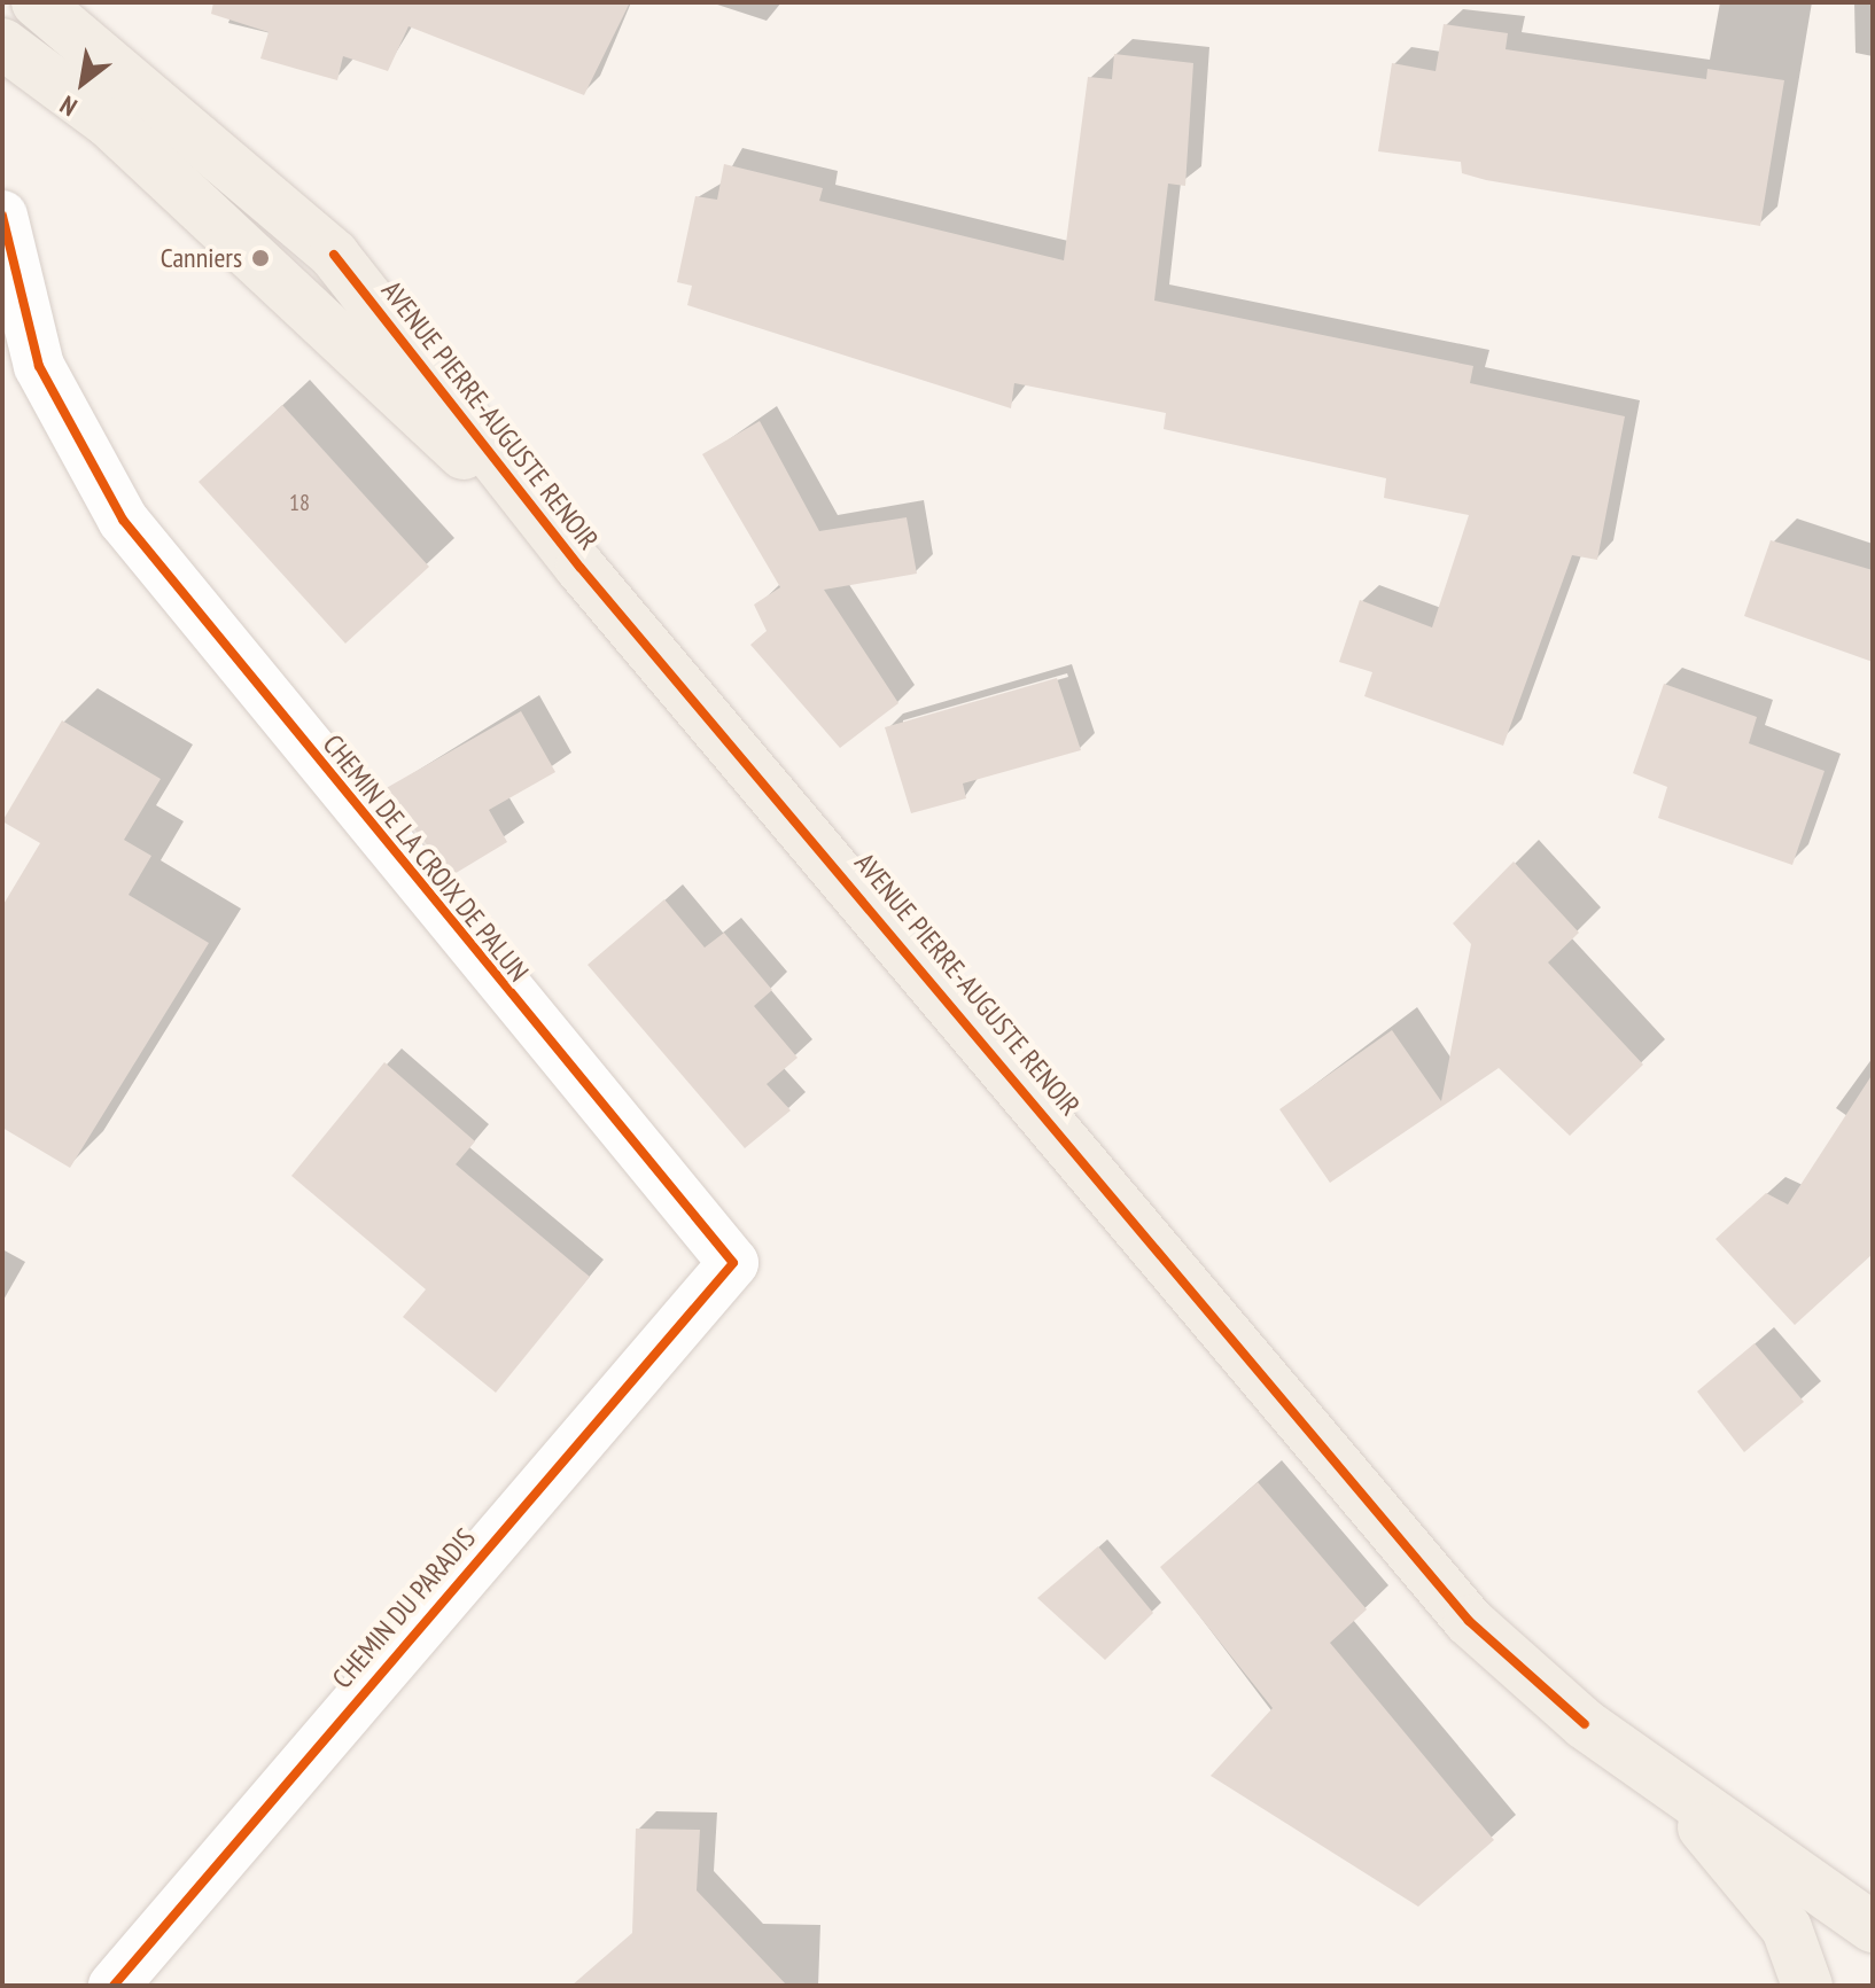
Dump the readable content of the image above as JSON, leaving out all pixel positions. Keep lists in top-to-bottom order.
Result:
{
  "streets": {
    "main road": ["AVENUE PIERRE-AUGUSTE RENOIR"],
    "street": ["CHEMIN DE LA CROIX DE PALUN", "CHEMIN DU PARADIS"]
  },
  "crossings": [
    ["CHEMIN DE LA CROIX DE PALUN", "CHEMIN DU PARADIS"]
  ],
  "places": ["Canniers"],
  "house_numbers": ["18"],
  "north": "bottom left"
}
